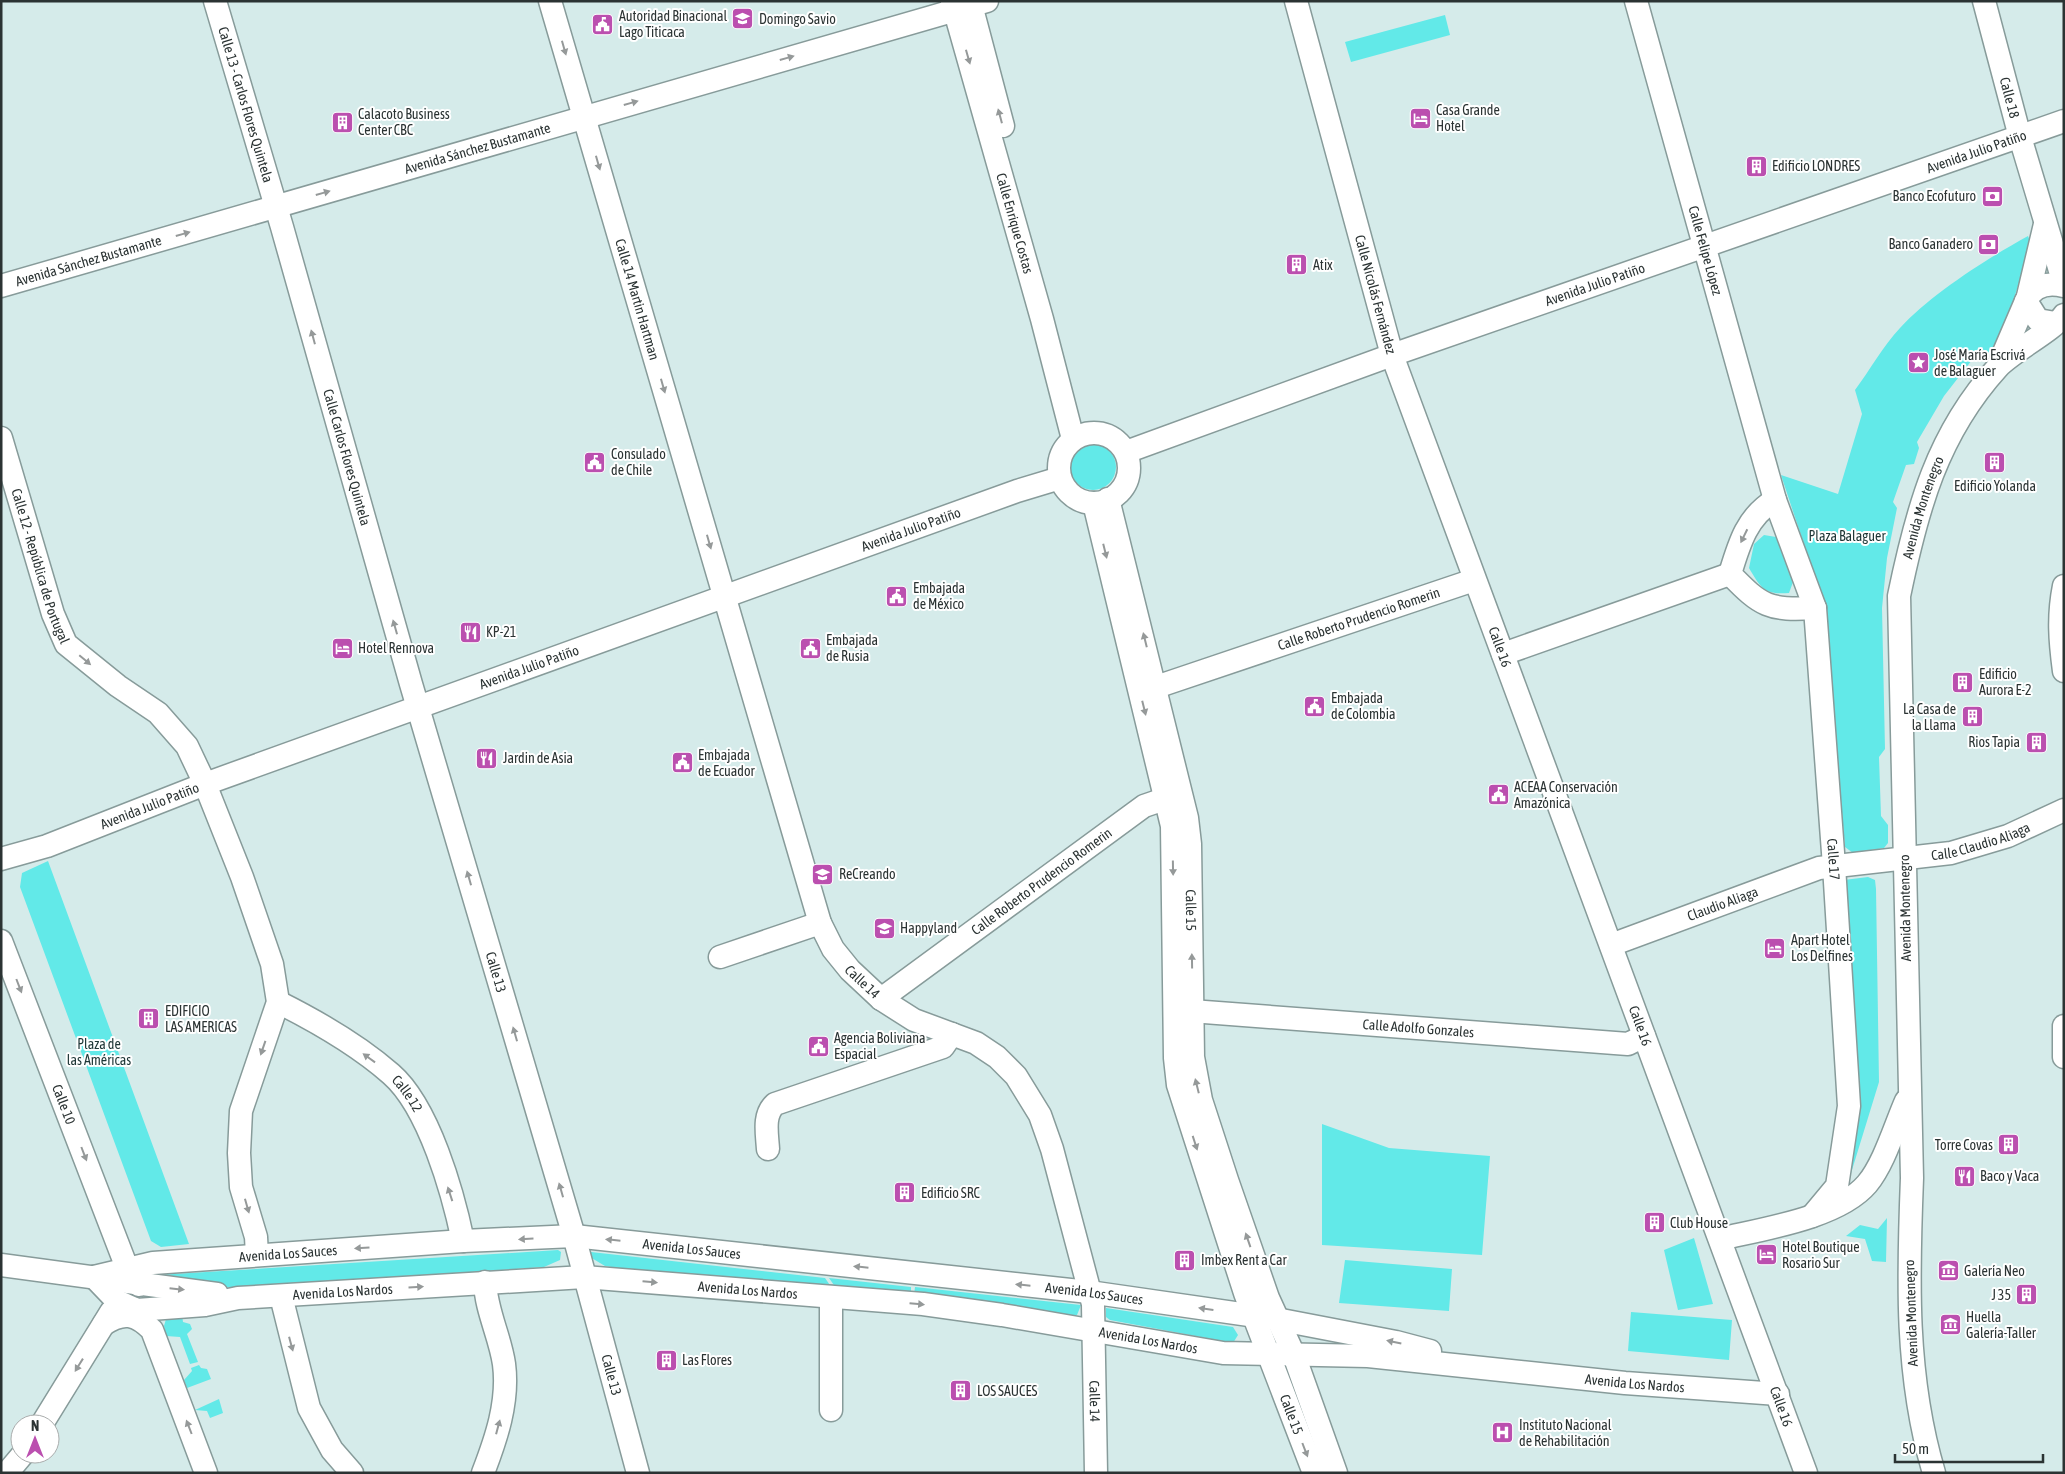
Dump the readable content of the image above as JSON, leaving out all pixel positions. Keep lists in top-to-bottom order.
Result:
{
  "streets": {
    "street": [
      "Calle 18",
      "Calle 13 - Carlos Flores Quintela",
      "Avenida Sánchez Bustamante",
      "Avenida Julio Patiño",
      "Calle Enrique Costas",
      "Calle Felipe López",
      "Calle Nicolás Fernández",
      "Calle 14 Martin Hartman",
      "Calle Carlos Flores Quintela",
      "Avenida Montenegro",
      "Calle 12 - República de Portugal",
      "Calle Roberto Prudencio Romerin",
      "Calle 16",
      "Calle Claudio Aliaga",
      "Calle 17",
      "Claudio Aliaga",
      "Calle 15",
      "Calle 13",
      "Calle 14",
      "Calle Adolfo Gonzales",
      "Calle 12",
      "Calle 10",
      "Avenida Los Sauces",
      "Avenida Los Nardos"
    ]
  },
  "crossings": [
    ["Calle 18", "Avenida Julio Patiño"],
    ["Calle 18", "Avenida Montenegro"],
    ["Calle 13 - Carlos Flores Quintela", "Avenida Sánchez Bustamante"],
    ["Calle 13 - Carlos Flores Quintela", "Calle Carlos Flores Quintela"],
    ["Avenida Sánchez Bustamante", "Calle Enrique Costas"],
    ["Avenida Sánchez Bustamante", "Calle 14 Martin Hartman"],
    ["Avenida Sánchez Bustamante", "Calle Carlos Flores Quintela"],
    ["Avenida Julio Patiño", "Calle Enrique Costas"],
    ["Avenida Julio Patiño", "Calle Felipe López"],
    ["Avenida Julio Patiño", "Calle Nicolás Fernández"],
    ["Avenida Julio Patiño", "Calle 14 Martin Hartman"],
    ["Avenida Julio Patiño", "Calle Carlos Flores Quintela"],
    ["Avenida Julio Patiño", "Calle 12 - República de Portugal"],
    ["Avenida Julio Patiño", "Calle 15"],
    ["Avenida Julio Patiño", "Calle 13"],
    ["Avenida Julio Patiño", "Calle 14"],
    ["Calle Enrique Costas", "Calle 15"],
    ["Calle Felipe López", "Calle 17"],
    ["Calle Nicolás Fernández", "Calle Roberto Prudencio Romerin"],
    ["Calle Nicolás Fernández", "Calle 16"],
    ["Calle 14 Martin Hartman", "Calle 14"],
    ["Calle Carlos Flores Quintela", "Calle 13"],
    ["Avenida Montenegro", "Calle Claudio Aliaga"],
    ["Calle Roberto Prudencio Romerin", "Calle 16"],
    ["Calle Roberto Prudencio Romerin", "Calle 15"],
    ["Calle Roberto Prudencio Romerin", "Calle 14"],
    ["Calle 16", "Claudio Aliaga"],
    ["Calle 16", "Calle Adolfo Gonzales"],
    ["Calle 16", "Avenida Los Nardos"],
    ["Calle Claudio Aliaga", "Calle 17"],
    ["Calle Claudio Aliaga", "Claudio Aliaga"],
    ["Calle 17", "Claudio Aliaga"],
    ["Calle 15", "Calle Adolfo Gonzales"],
    ["Calle 15", "Avenida Los Sauces"],
    ["Calle 15", "Avenida Los Nardos"],
    ["Calle 13", "Avenida Los Sauces"],
    ["Calle 13", "Avenida Los Nardos"],
    ["Calle 14", "Avenida Los Sauces"],
    ["Calle 14", "Avenida Los Nardos"],
    ["Calle 12", "Avenida Los Sauces"],
    ["Calle 10", "Avenida Los Sauces"],
    ["Avenida Los Sauces", "Avenida Los Nardos"]
  ],
  "one_way": [
    "Avenida Sánchez Bustamante",
    "Calle 14 Martin Hartman",
    "Calle Carlos Flores Quintela",
    "Calle 12 - República de Portugal",
    "Calle 13",
    "Calle 12",
    "Calle 10",
    "Avenida Los Sauces"
  ],
  "parks": ["Plaza Balaguer", "Plaza de las Américas"],
  "places": {
    "school or university": ["Domingo Savio", "ReCreando", "Happyland"],
    "public building": [
      "Autoridad Binacional Lago Titicaca",
      "Consulado de Chile",
      "Embajada de México",
      "Embajada de Rusia",
      "Embajada de Colombia",
      "Embajada de Ecuador",
      "ACEAA Conservación Amazónica",
      "Agencia Boliviana Espacial"
    ],
    "hotel": [
      "Casa Grande Hotel",
      "Hotel Rennova",
      "Apart Hotel Los Delfines",
      "Hotel Boutique Rosario Sur"
    ],
    "building": [
      "Calacoto Business Center CBC",
      "Edificio LONDRES",
      "Atix",
      "Edificio Yolanda",
      "Edificio Aurora E-2",
      "La Casa de la Llama",
      "Rios Tapia",
      "EDIFICIO LAS AMERICAS",
      "Torre Covas",
      "Edificio SRC",
      "Club House",
      "Imbex Rent a Car",
      "J 35",
      "Las Flores",
      "LOS SAUCES"
    ],
    "bank": ["Banco Ecofuturo", "Banco Ganadero"],
    "place": ["José María Escrivá de Balaguer"],
    "restaurant": ["KP-21", "Jardin de Asia", "Baco y Vaca"],
    "museum": ["Galería Neo", "Huella Galería-Taller"],
    "hospital": ["Instituto Nacional de Rehabilitación"]
  },
  "scale_bar": "50 m",
  "north": "top"
}
